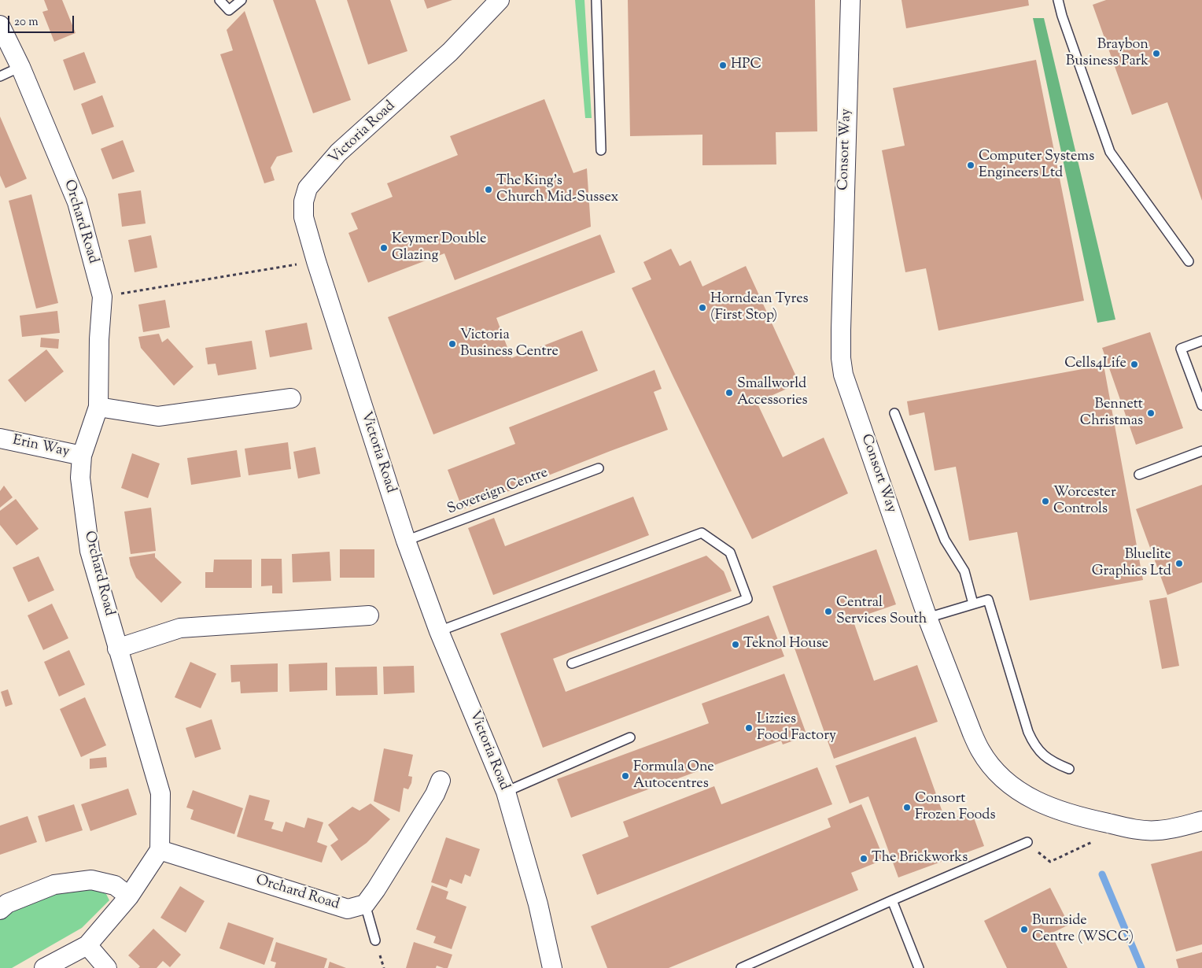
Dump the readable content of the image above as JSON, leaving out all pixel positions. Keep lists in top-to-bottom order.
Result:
{
  "streets": {
    "street": [
      "Victoria Road",
      "Consort Way",
      "Orchard Road",
      "Erin Way"
    ],
    "lane": ["Sovereign Centre"]
  },
  "crossings": [
    ["Victoria Road", "Sovereign Centre"],
    ["Orchard Road", "Erin Way"]
  ],
  "places": [
    "Braybon Business Park",
    "HPC",
    "Computer Systems Engineers Ltd",
    "The King's Church Mid-Sussex",
    "Keymer Double Glazing",
    "Horndean Tyres (First Stop)",
    "Victoria Business Centre",
    "Cells4Life",
    "Smallworld Accessories",
    "Bennett Christmas",
    "Worcester Controls",
    "Bluelite Graphics Ltd",
    "Central Services South",
    "Teknol House",
    "Lizzies Food Factory",
    "Formula One Autocentres",
    "Consort Frozen Foods",
    "The Brickworks",
    "Burnside Centre (WSCC)"
  ],
  "scale_bar": "20 m"
}
